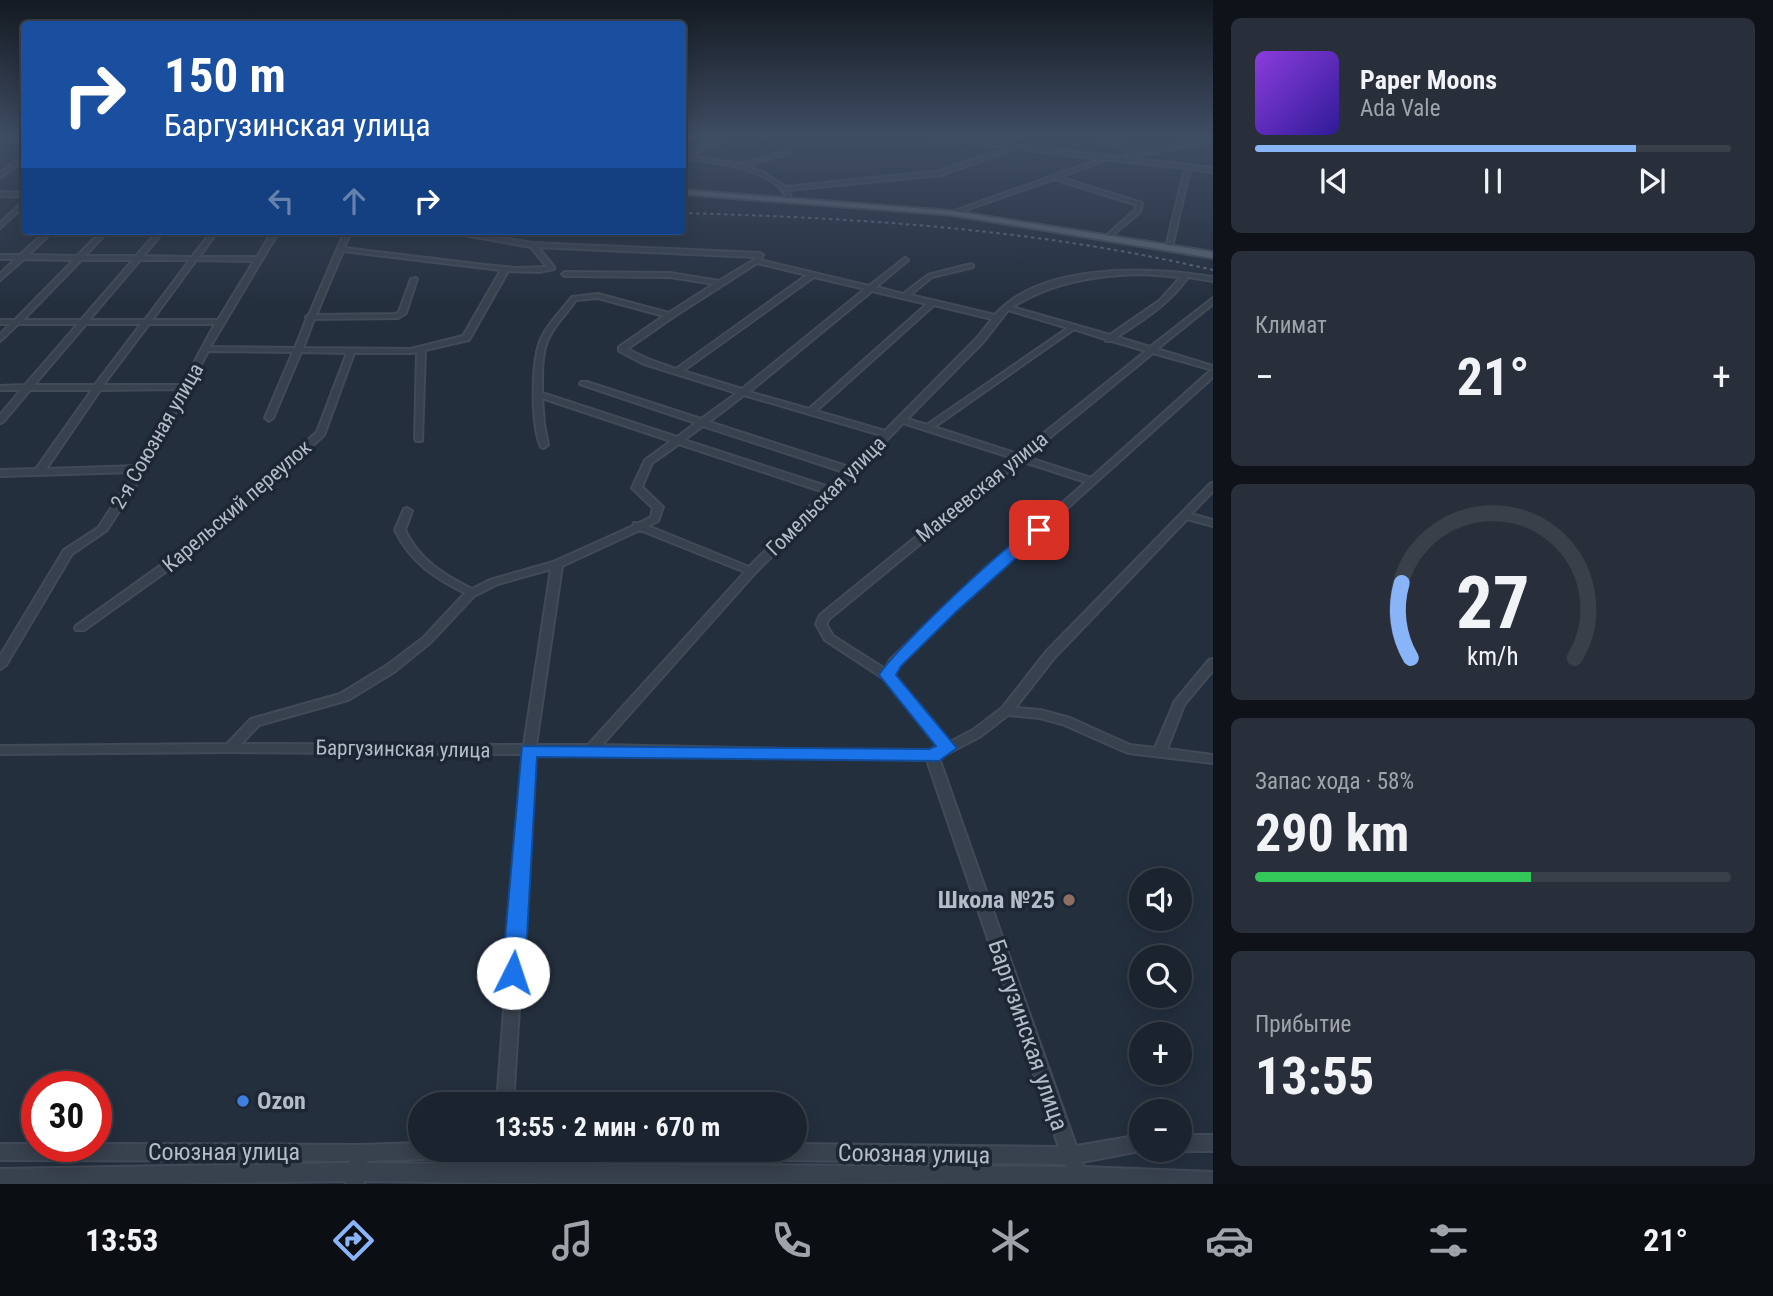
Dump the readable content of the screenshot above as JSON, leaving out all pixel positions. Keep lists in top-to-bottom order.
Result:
{
  "streets": {
    "street": [
      "2-я Союзная улица",
      "Макеевская улица",
      "Гомельская улица",
      "Карельский переулок",
      "Баргузинская улица",
      "Союзная улица"
    ]
  },
  "crossings": [
    ["Гомельская улица", "Баргузинская улица"],
    ["Баргузинская улица", "Союзная улица"]
  ],
  "places": ["Школа №25", "Ozon"],
  "page": {
    "turn": ["150 m", "Баргузинская улица"],
    "song": ["Paper Moons", "Ada Vale"],
    "tile": [
      "Климат",
      ["Запас хода · 58%", "290 km"],
      ["Прибытие", "13:55"]
    ],
    "heat": ["−", "21°", "+"],
    "map_buttons": ["+", "−"],
    "limit": "30",
    "trip": "13:55 · 2 мин · 670 m",
    "tabs": ["13:53", "21°"],
    "gauge": ["27", "km/h"]
  }
}
